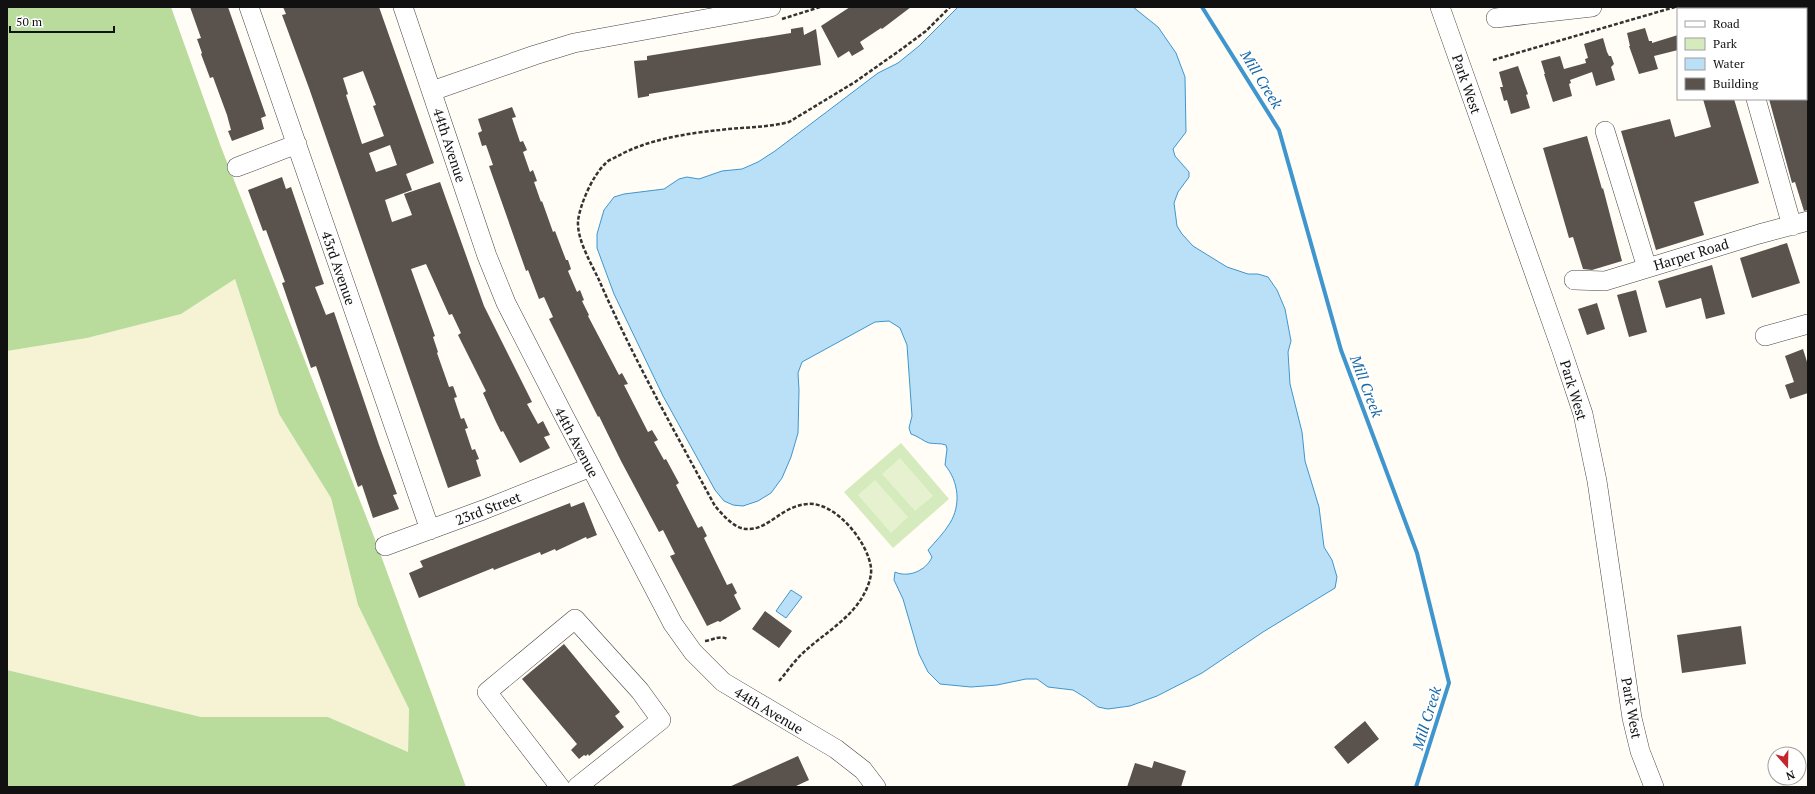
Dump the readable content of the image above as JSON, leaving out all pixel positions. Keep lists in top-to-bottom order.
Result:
{
  "streets": {
    "street": [
      "Park West",
      "44th Avenue",
      "Harper Road",
      "43rd Avenue",
      "23rd Street"
    ]
  },
  "crossings": [
    ["44th Avenue", "23rd Street"],
    ["43rd Avenue", "23rd Street"]
  ],
  "water": ["Mill Creek"],
  "legend": [
    "Road",
    "Park",
    "Water",
    "Building"
  ],
  "scale_bar": "50 m",
  "north": "bottom"
}
